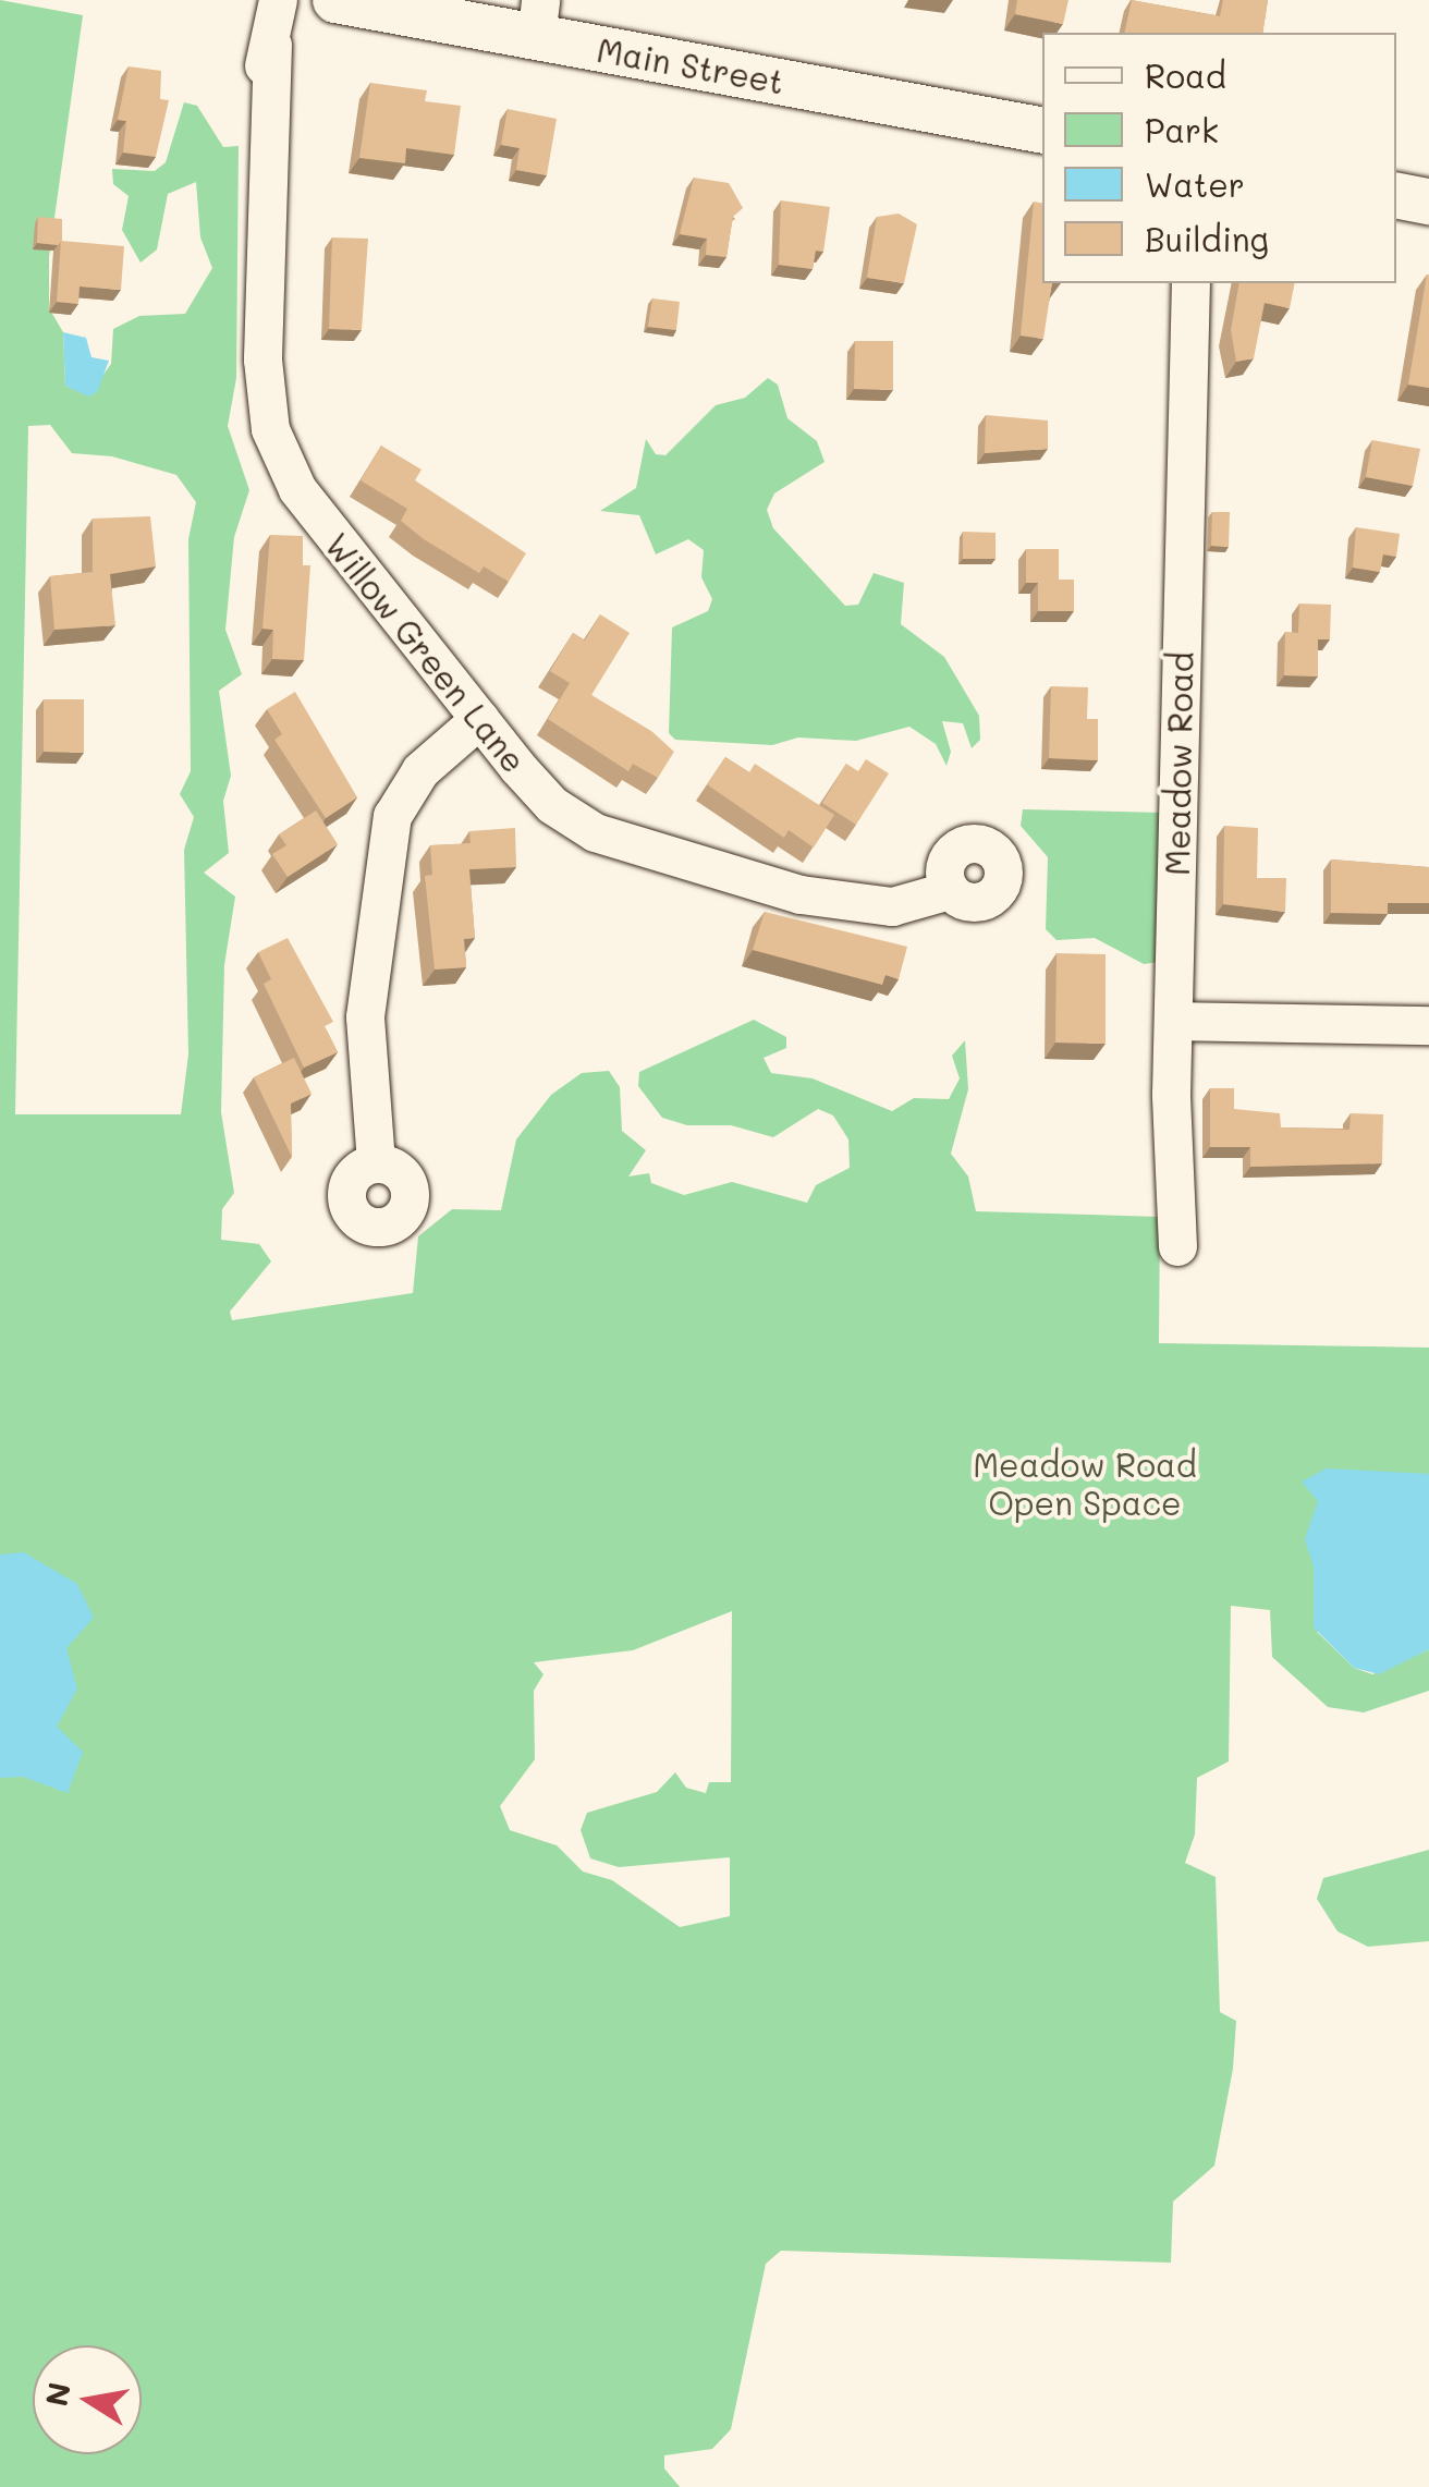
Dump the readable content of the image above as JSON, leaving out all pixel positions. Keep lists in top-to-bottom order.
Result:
{
  "streets": {
    "main road": ["Main Street"],
    "street": ["Willow Green Lane", "Meadow Road"]
  },
  "parks": ["Meadow Road Open Space"],
  "legend": [
    "Road",
    "Park",
    "Water",
    "Building"
  ],
  "north": "left"
}
